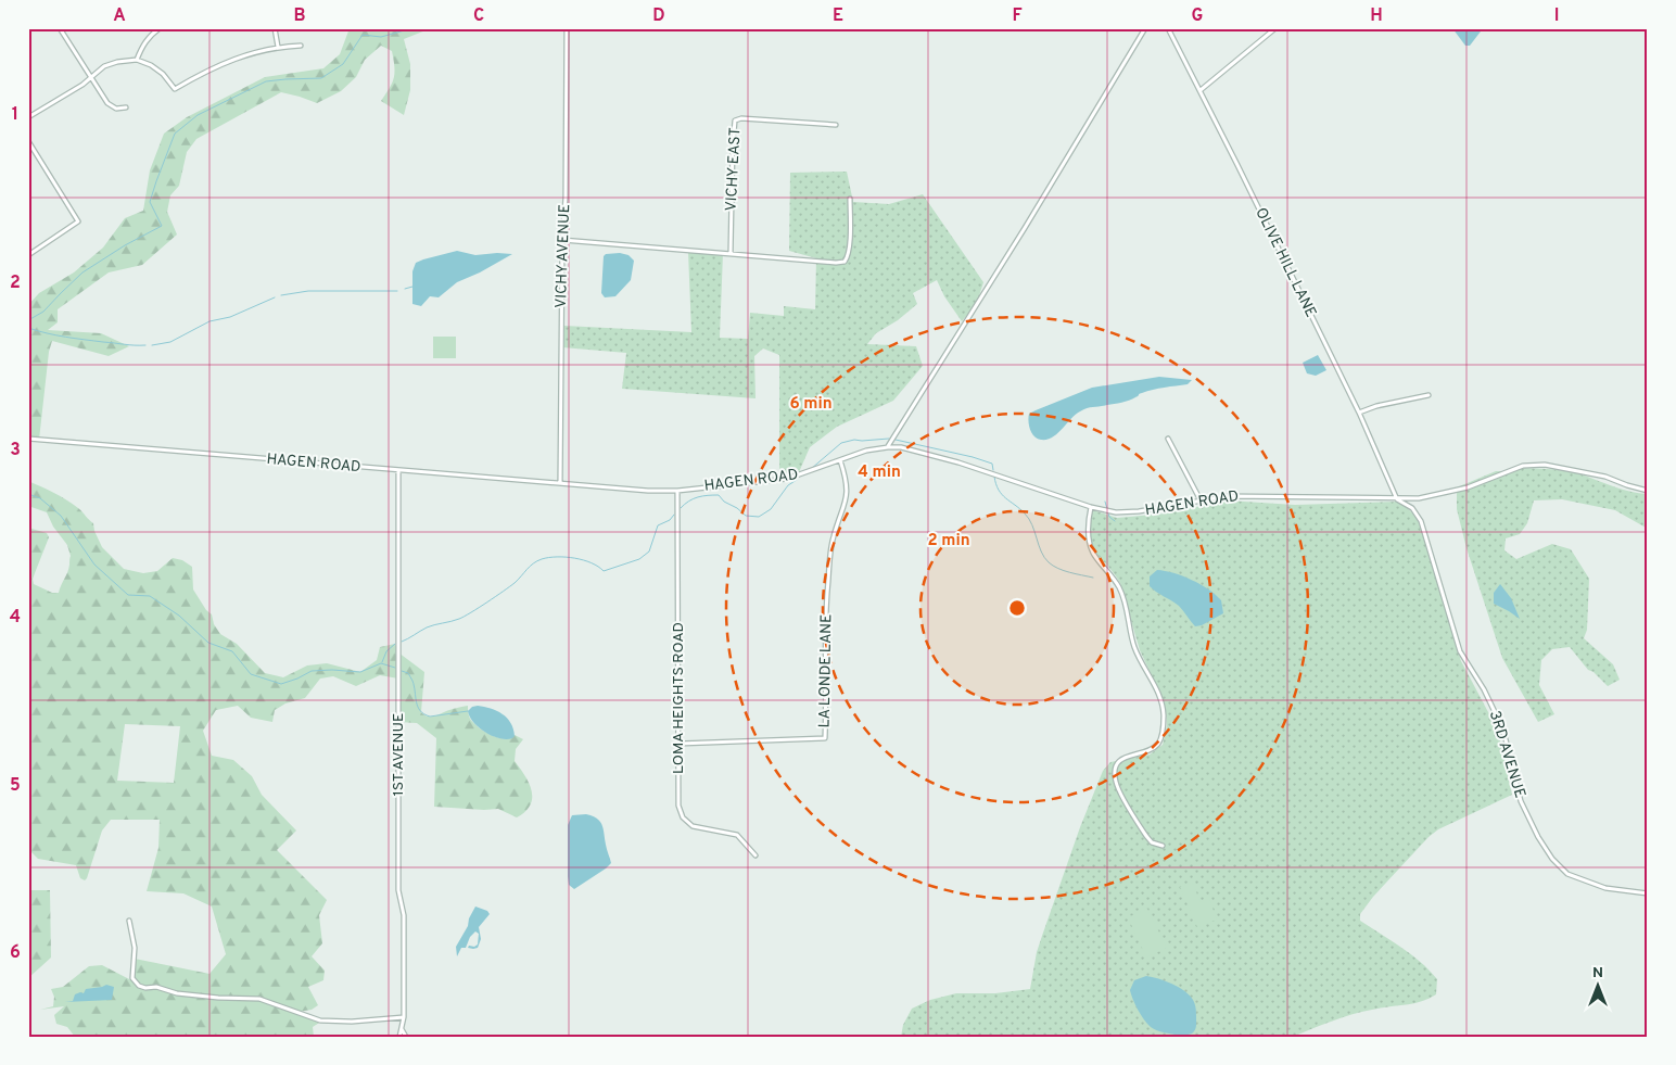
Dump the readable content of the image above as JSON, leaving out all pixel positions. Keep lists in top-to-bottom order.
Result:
{
  "streets": {
    "street": [
      "VICHY EAST",
      "VICHY AVENUE",
      "OLIVE HILL LANE",
      "HAGEN ROAD",
      "LA LONDE LANE",
      "LOMA HEIGHTS ROAD",
      "1ST AVENUE",
      "3RD AVENUE"
    ]
  },
  "crossings": [
    ["VICHY AVENUE", "HAGEN ROAD"],
    ["OLIVE HILL LANE", "HAGEN ROAD"],
    ["OLIVE HILL LANE", "3RD AVENUE"],
    ["HAGEN ROAD", "LA LONDE LANE"],
    ["HAGEN ROAD", "LOMA HEIGHTS ROAD"],
    ["HAGEN ROAD", "1ST AVENUE"],
    ["HAGEN ROAD", "3RD AVENUE"],
    ["LA LONDE LANE", "LOMA HEIGHTS ROAD"]
  ],
  "north": "top",
  "grid": {
    "columns": [
      "A",
      "B",
      "C",
      "D",
      "E",
      "F",
      "G",
      "H",
      "I"
    ],
    "rows": [
      "1",
      "2",
      "3",
      "4",
      "5",
      "6"
    ]
  },
  "rings": ["6 min", "4 min", "2 min"]
}
